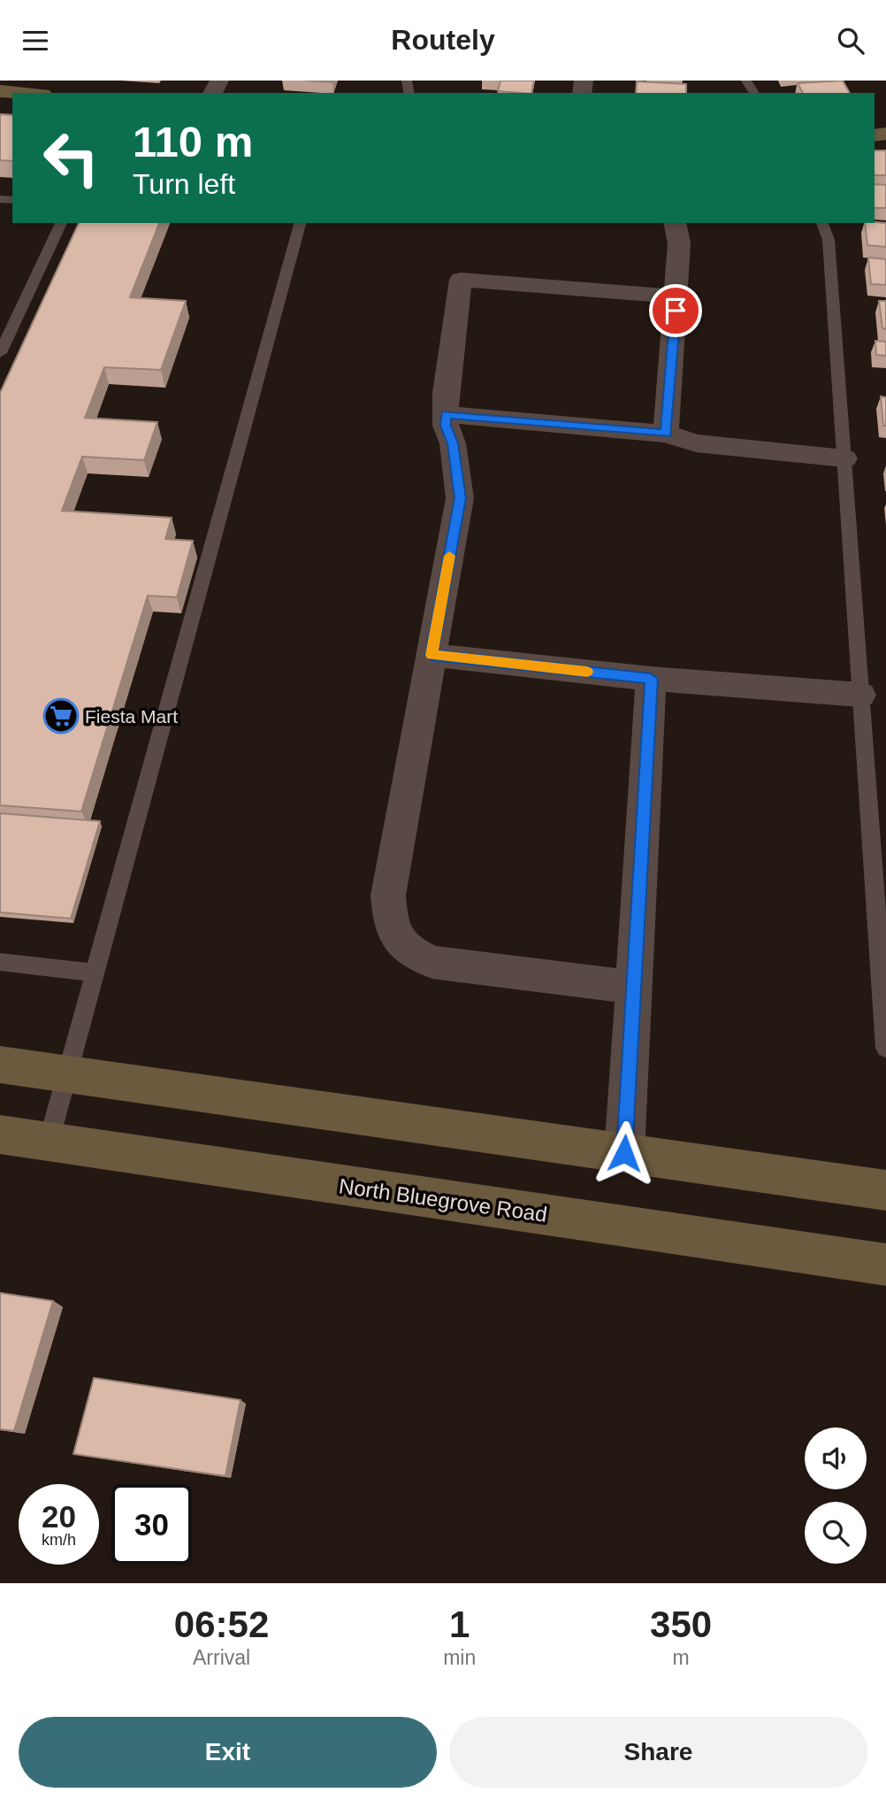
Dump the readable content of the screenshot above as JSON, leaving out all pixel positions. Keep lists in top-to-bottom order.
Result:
{
  "streets": {
    "main road": ["North Bluegrove Road"]
  },
  "places": {
    "supermarket": ["Fiesta Mart"]
  },
  "page": {
    "header": "Routely",
    "turn": ["110 m", "Turn left"],
    "speed": "20 km/h",
    "limit": "30",
    "eta": [
      "06:52",
      "Arrival",
      "1",
      "min",
      "350",
      "m"
    ],
    "buttons": ["Exit", "Share"]
  }
}
